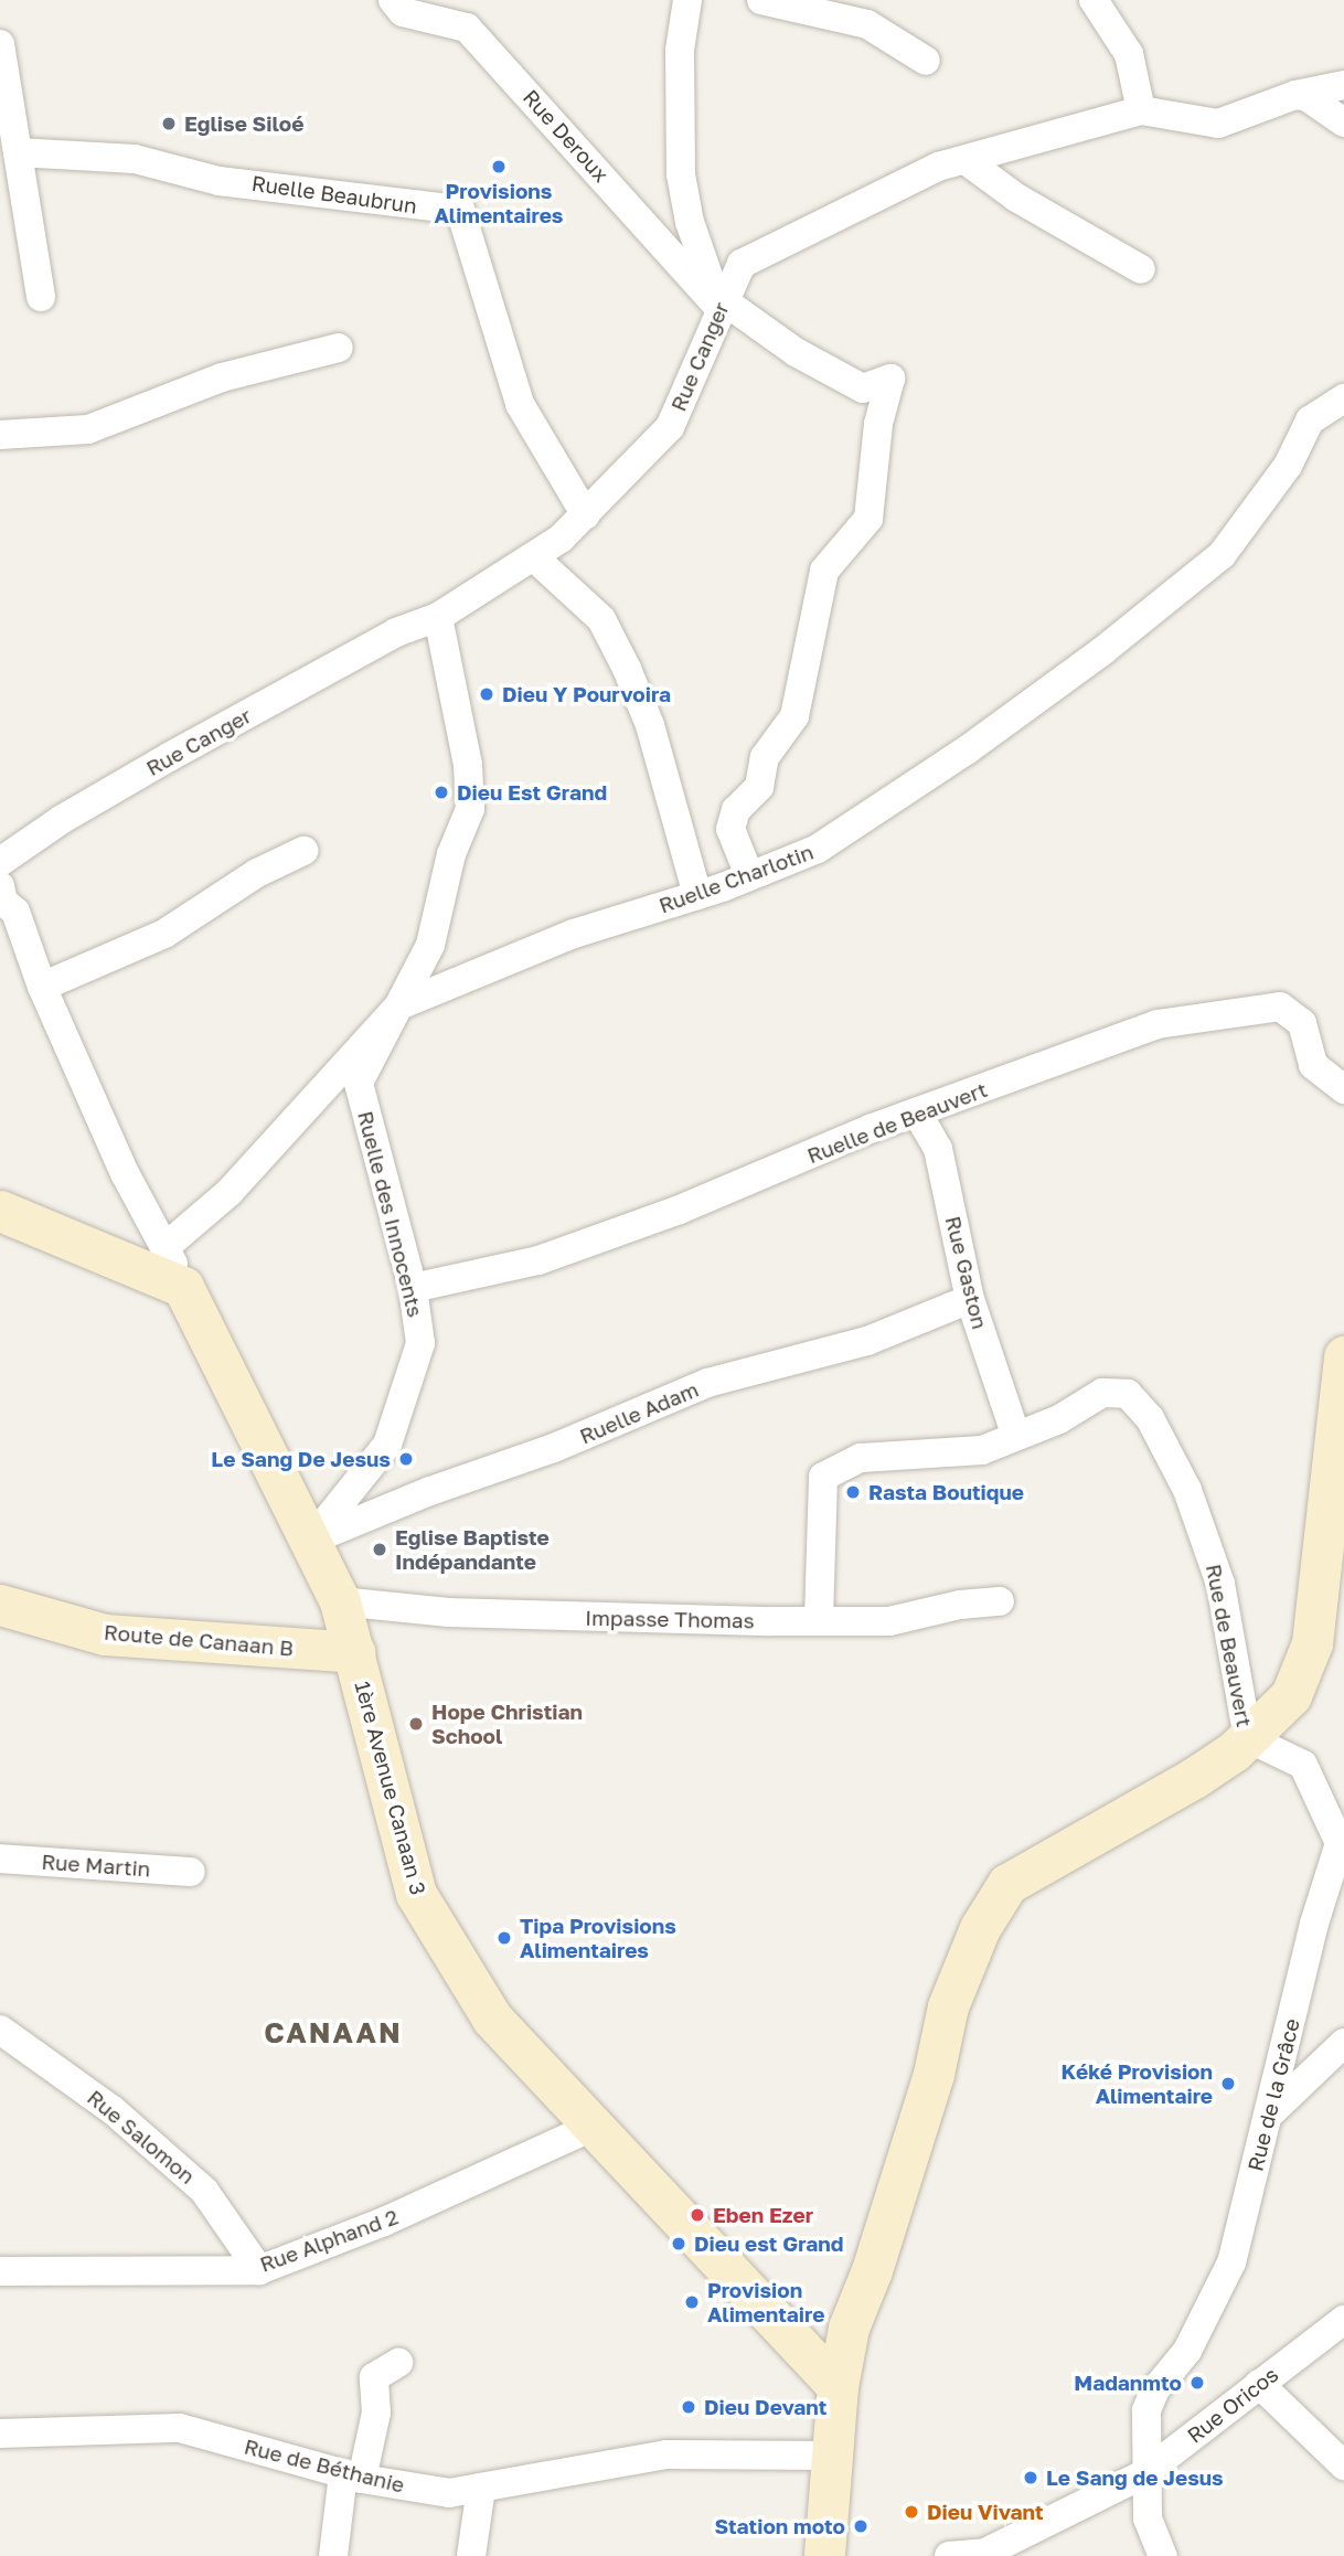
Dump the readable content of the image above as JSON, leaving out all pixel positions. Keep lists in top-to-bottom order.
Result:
{
  "streets": {
    "main road": ["Route de Canaan B", "1ère Avenue Canaan 3"],
    "street": [
      "Rue Deroux",
      "Ruelle Beaubrun",
      "Rue Canger",
      "Ruelle Charlotin",
      "Ruelle de Beauvert",
      "Ruelle des Innocents",
      "Rue Gaston",
      "Ruelle Adam",
      "Impasse Thomas",
      "Rue de Beauvert",
      "Rue Martin",
      "Rue de la Grâce",
      "Rue Salomon",
      "Rue Alphand 2",
      "Rue Oricos",
      "Rue de Béthanie"
    ]
  },
  "crossings": [
    ["Rue Deroux", "Rue Canger"],
    ["Ruelle Beaubrun", "Rue Canger"],
    ["Ruelle Charlotin", "Ruelle des Innocents"],
    ["Ruelle de Beauvert", "Ruelle des Innocents"],
    ["Ruelle de Beauvert", "Rue Gaston"],
    ["Ruelle des Innocents", "Ruelle Adam"],
    ["Ruelle des Innocents", "1ère Avenue Canaan 3"],
    ["Rue Gaston", "Ruelle Adam"],
    ["Rue Gaston", "Rue de Beauvert"],
    ["Ruelle Adam", "1ère Avenue Canaan 3"],
    ["Impasse Thomas", "Rue de Beauvert"],
    ["Impasse Thomas", "1ère Avenue Canaan 3"],
    ["Route de Canaan B", "1ère Avenue Canaan 3"],
    ["Rue de Beauvert", "Rue de la Grâce"],
    ["1ère Avenue Canaan 3", "Rue Alphand 2"],
    ["Rue de la Grâce", "Rue Oricos"],
    ["Rue Salomon", "Rue Alphand 2"]
  ],
  "districts": ["CANAAN"],
  "places": [
    "Eglise Siloé",
    "Provisions Alimentaires",
    "Dieu Y Pourvoira",
    "Dieu Est Grand",
    "Le Sang De Jesus",
    "Rasta Boutique",
    "Eglise Baptiste Indépandante",
    "Hope Christian School",
    "Tipa Provisions Alimentaires",
    "Kéké Provision Alimentaire",
    "Eben Ezer",
    "Dieu est Grand",
    "Provision Alimentaire",
    "Madanmto",
    "Dieu Devant",
    "Le Sang de Jesus",
    "Dieu Vivant",
    "Station moto"
  ]
}
